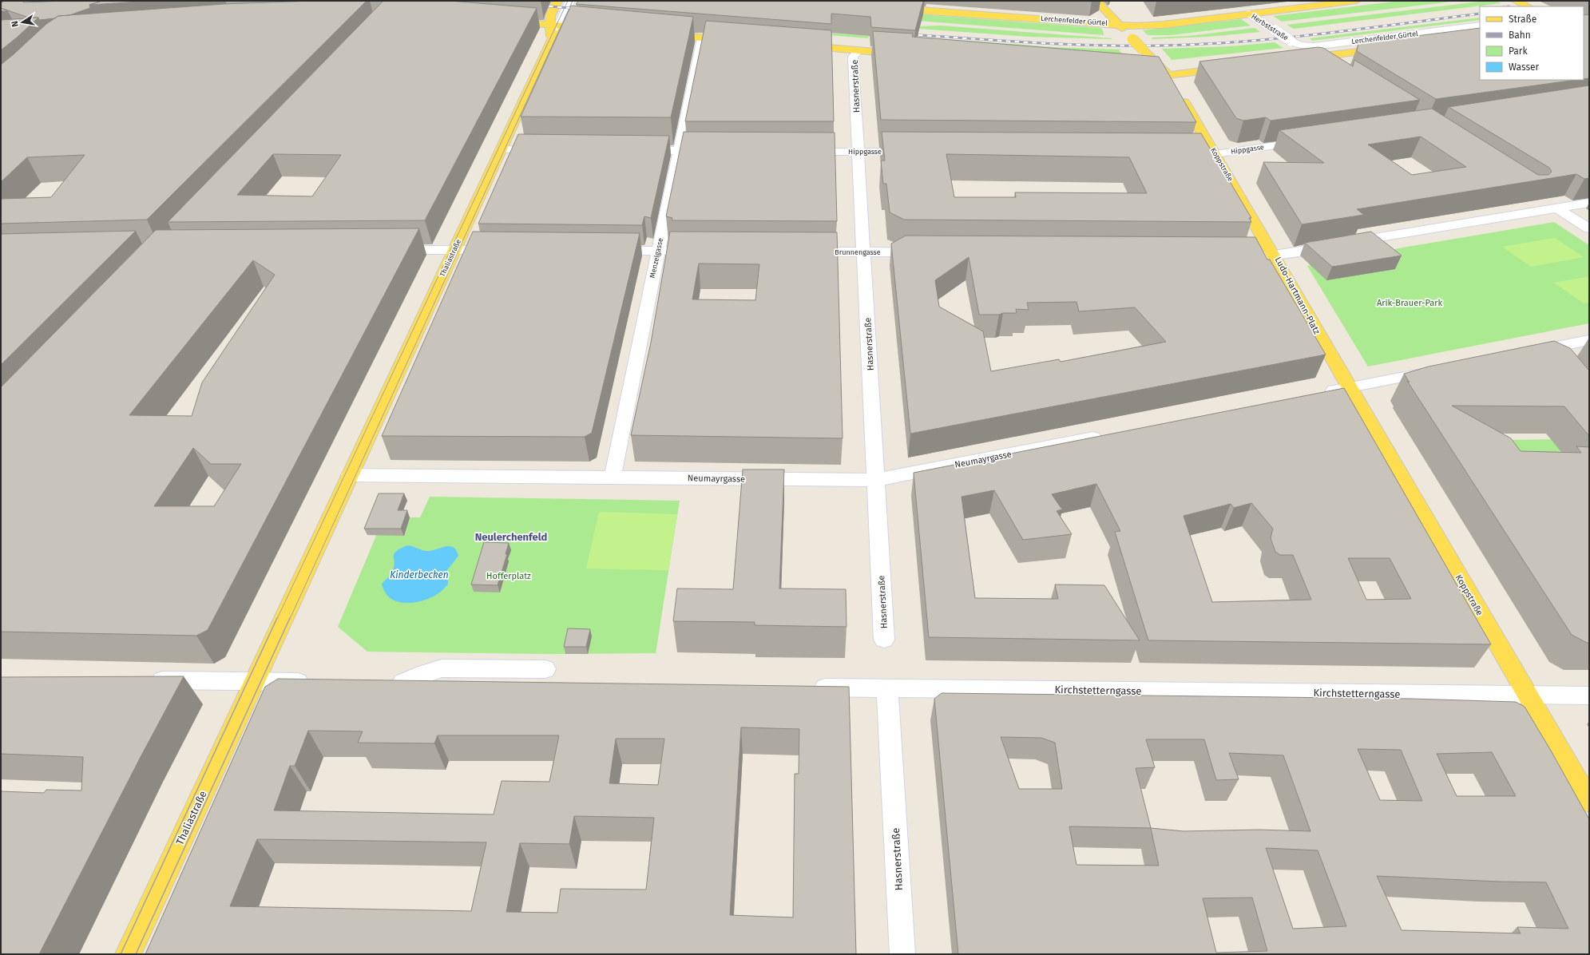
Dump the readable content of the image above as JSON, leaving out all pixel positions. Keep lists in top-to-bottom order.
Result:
{
  "streets": {
    "main road": [
      "Lerchenfelder Gürtel",
      "Koppstraße",
      "Thaliastraße",
      "Ludo-Hartmann-Platz"
    ],
    "street": [
      "Herbststraße",
      "Hasnerstraße",
      "Hippgasse",
      "Brunnengasse",
      "Menzelgasse",
      "Neumayrgasse",
      "Kirchstetterngasse"
    ]
  },
  "crossings": [
    ["Lerchenfelder Gürtel", "Herbststraße"],
    ["Lerchenfelder Gürtel", "Koppstraße"],
    ["Hasnerstraße", "Hippgasse"],
    ["Hasnerstraße", "Brunnengasse"],
    ["Hasnerstraße", "Neumayrgasse"],
    ["Hasnerstraße", "Kirchstetterngasse"],
    ["Hippgasse", "Koppstraße"],
    ["Koppstraße", "Ludo-Hartmann-Platz"],
    ["Koppstraße", "Kirchstetterngasse"],
    ["Thaliastraße", "Neumayrgasse"],
    ["Menzelgasse", "Neumayrgasse"]
  ],
  "districts": ["Neulerchenfeld"],
  "water": ["Kinderbecken"],
  "parks": ["Arik-Brauer-Park", "Hofferplatz"],
  "legend": [
    "Straße",
    "Bahn",
    "Park",
    "Wasser"
  ],
  "north": "left"
}
